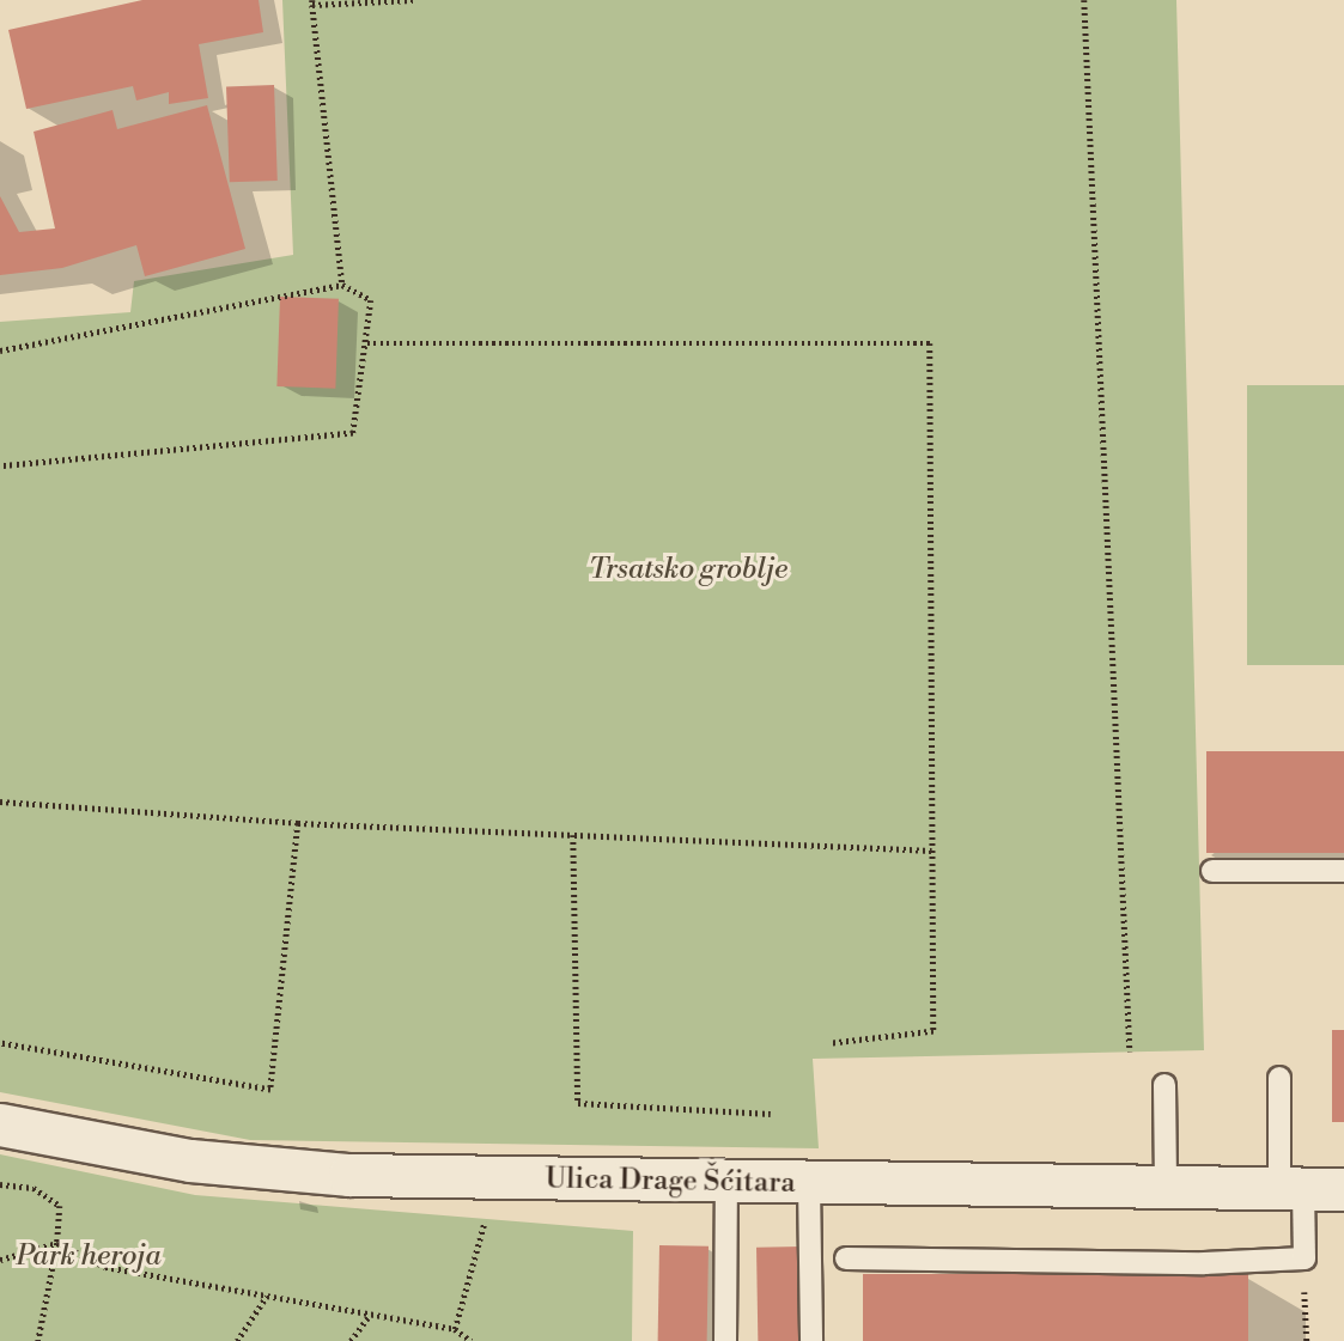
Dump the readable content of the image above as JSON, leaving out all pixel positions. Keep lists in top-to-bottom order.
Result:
{
  "streets": {
    "street": ["Ulica Drage Šćitara"]
  },
  "parks": ["Trsatsko groblje", "Park heroja"]
}
